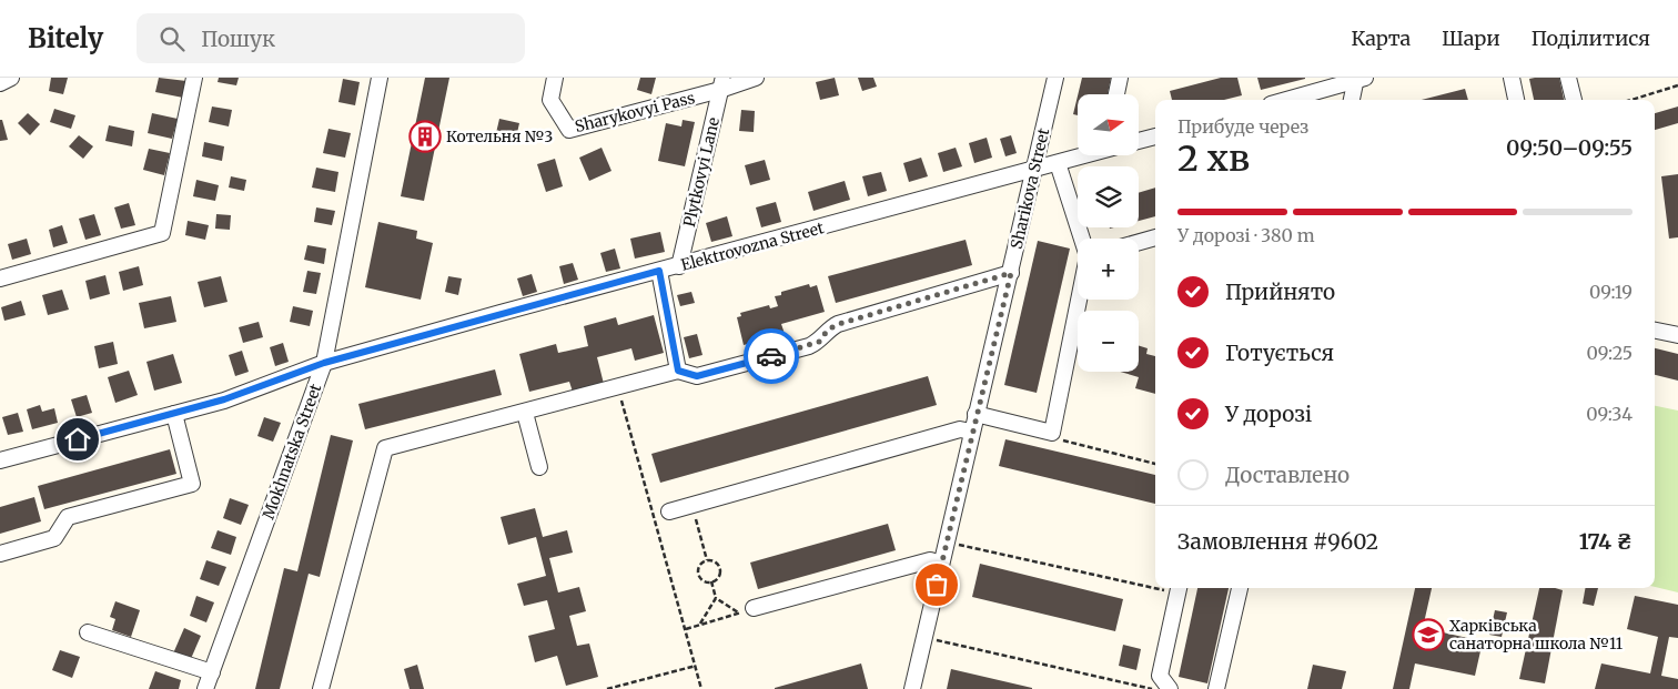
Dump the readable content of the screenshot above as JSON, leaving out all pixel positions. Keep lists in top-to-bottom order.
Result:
{
  "streets": {
    "street": [
      "Sharykovyi Pass",
      "Plytkovyi Lane",
      "Sharikova Street",
      "Elektrovozna Street",
      "Mokhnatska Street"
    ]
  },
  "crossings": [
    ["Sharykovyi Pass", "Plytkovyi Lane"],
    ["Plytkovyi Lane", "Elektrovozna Street"],
    ["Sharikova Street", "Elektrovozna Street"],
    ["Elektrovozna Street", "Mokhnatska Street"]
  ],
  "places": {
    "building": ["Котельня №3"],
    "school or university": ["Харківська санаторна школа №11"]
  },
  "north": "right",
  "page": {
    "header": "Bitely",
    "search": "Пошук",
    "nav": ["Карта", "Шари", "Поділитися"],
    "map_buttons": ["+", "−"],
    "heading": ["2 хв", "Прибуде через", "09:50–09:55"],
    "panel": ["Замовлення #9602", "174 ₴"],
    "bar": "У дорозі · 380 m",
    "list": [
      ["Прийнято", "09:19"],
      ["Готується", "09:25"],
      ["У дорозі", "09:34"],
      "Доставлено"
    ]
  }
}
